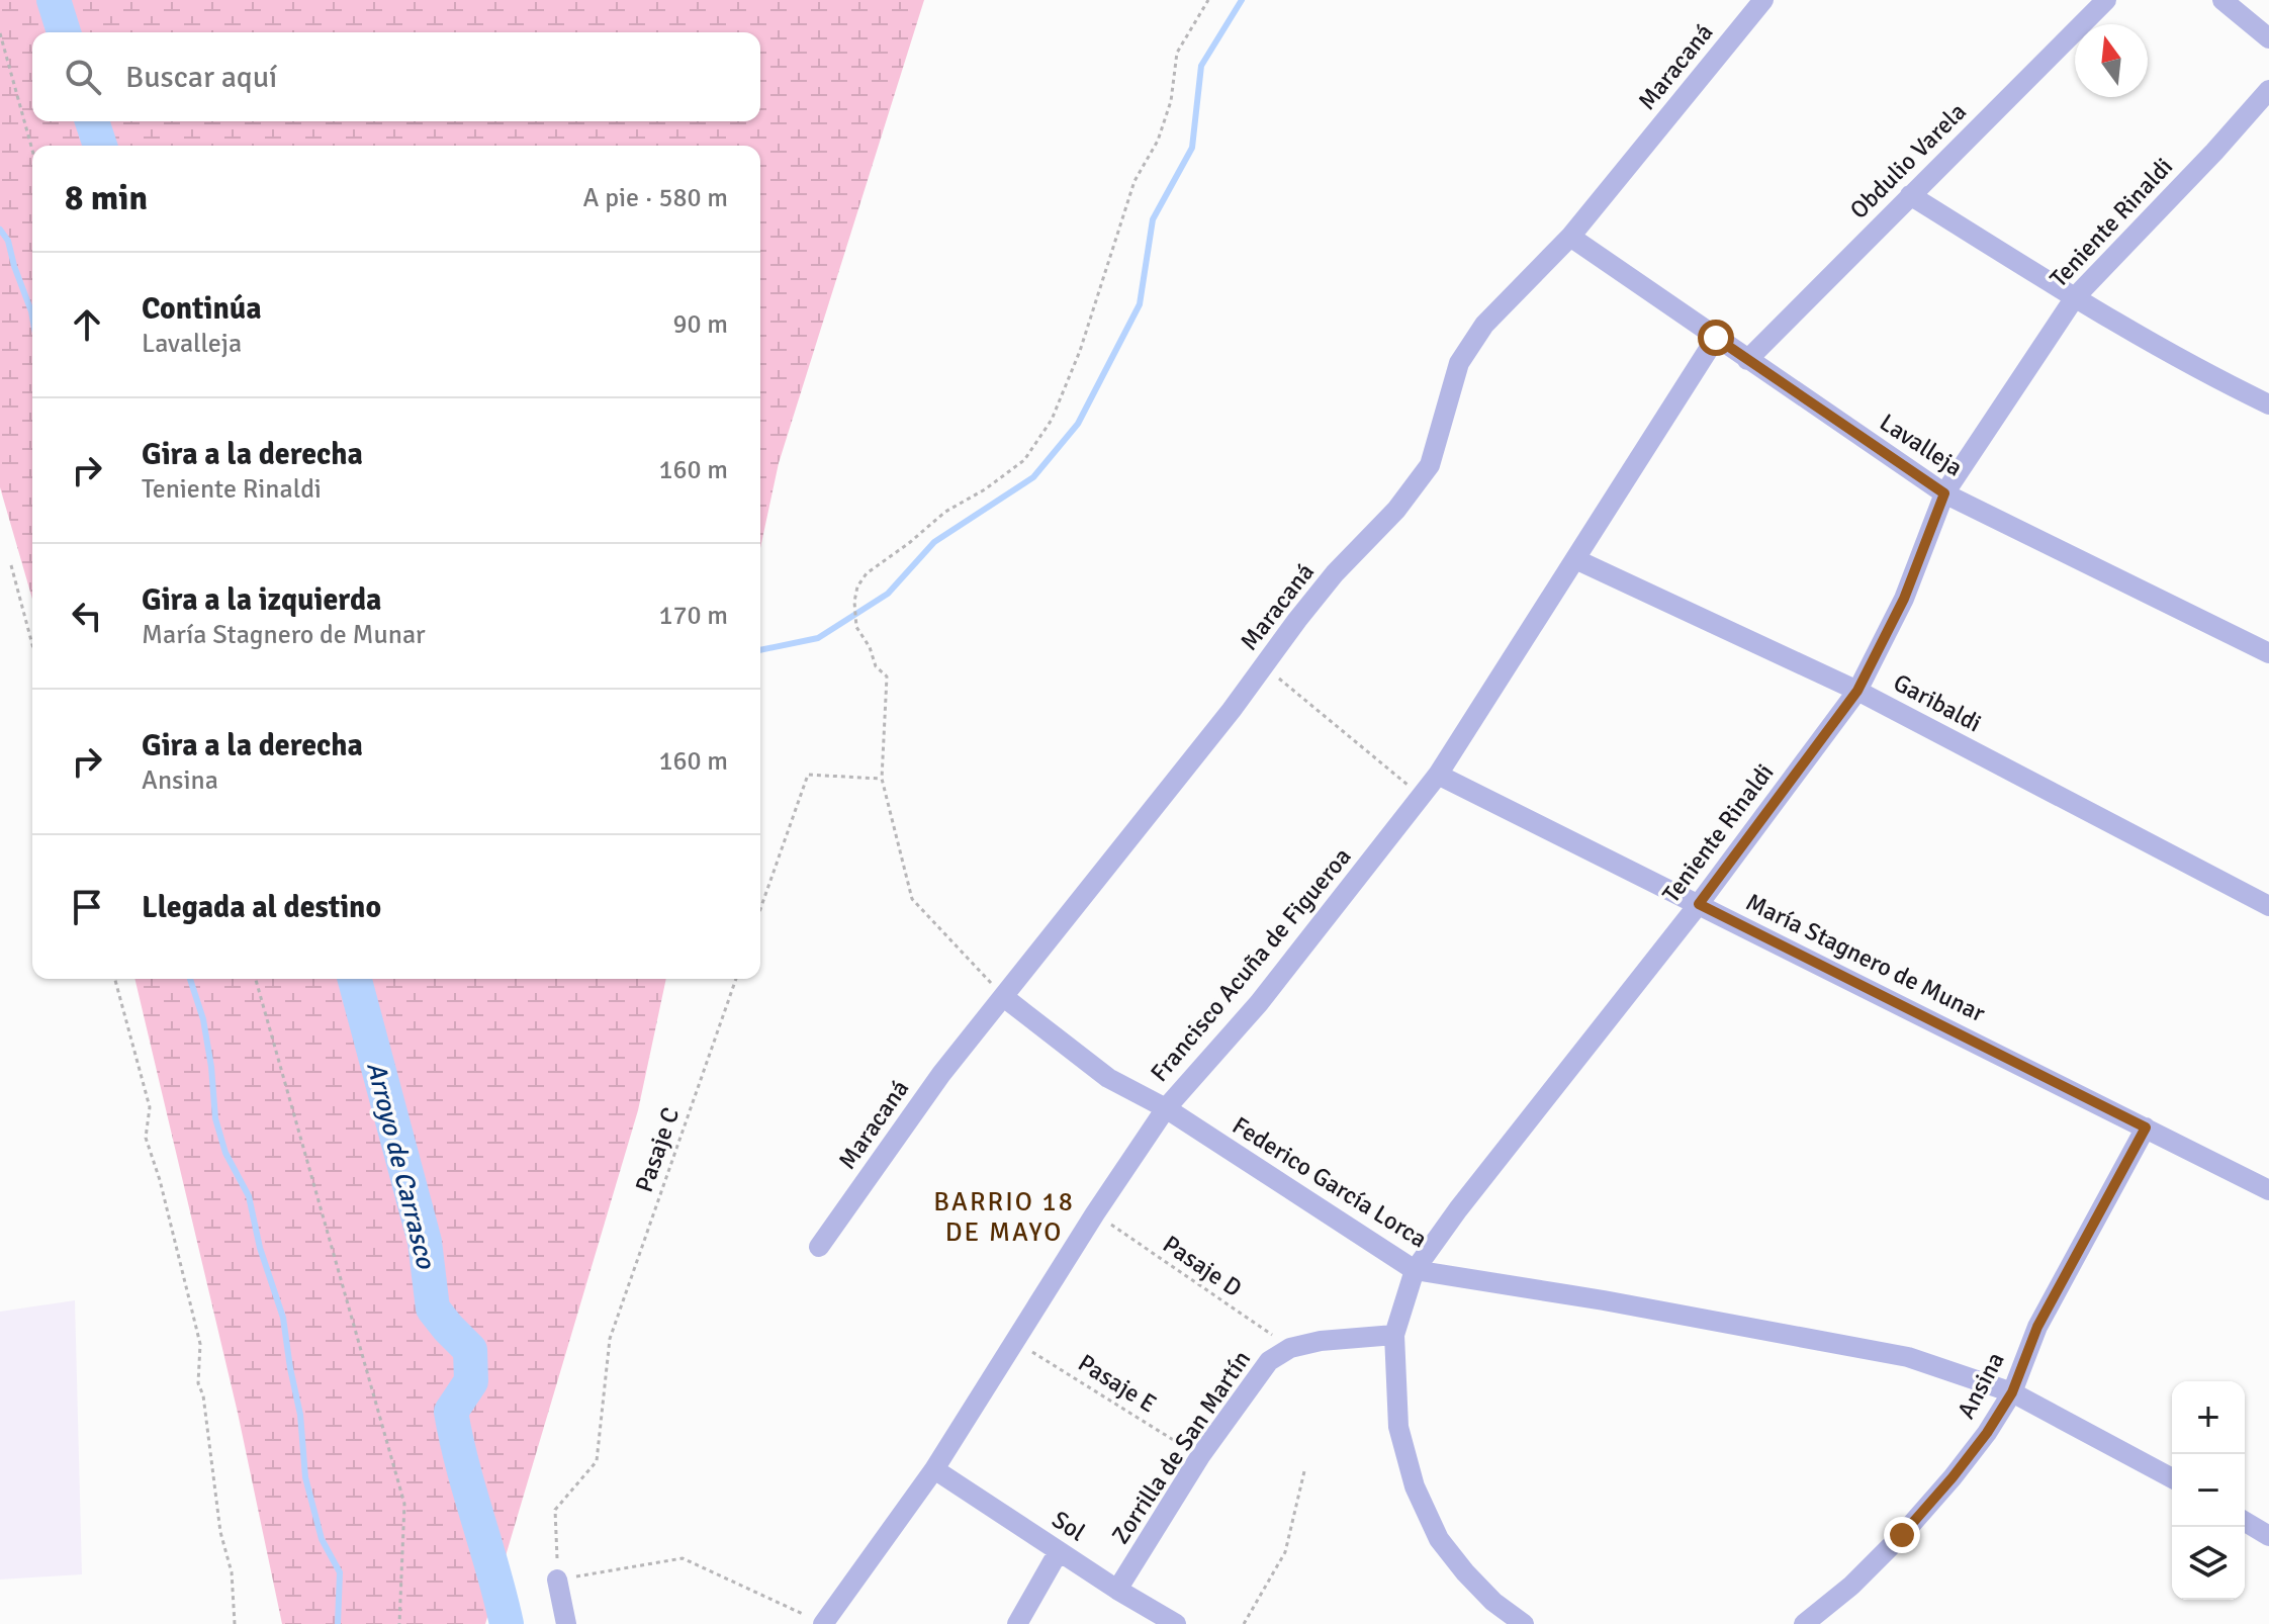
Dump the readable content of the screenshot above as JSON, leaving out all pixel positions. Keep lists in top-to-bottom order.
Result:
{
  "streets": {
    "street": [
      "Maracaná",
      "Obdulio Varela",
      "Teniente Rinaldi",
      "Lavalleja",
      "Garibaldi",
      "María Stagnero de Munar",
      "Francisco Acuña de Figueroa",
      "Federico García Lorca",
      "Ansina",
      "Zorrilla de San Martín",
      "Sol"
    ],
    "path": ["Pasaje C", "Pasaje D", "Pasaje E"]
  },
  "crossings": [
    ["Maracaná", "Lavalleja"],
    ["Maracaná", "Federico García Lorca"],
    ["Obdulio Varela", "Lavalleja"],
    ["Teniente Rinaldi", "Lavalleja"],
    ["Teniente Rinaldi", "Garibaldi"],
    ["Teniente Rinaldi", "María Stagnero de Munar"],
    ["Teniente Rinaldi", "Federico García Lorca"],
    ["Teniente Rinaldi", "Zorrilla de San Martín"],
    ["Lavalleja", "Francisco Acuña de Figueroa"],
    ["Garibaldi", "Francisco Acuña de Figueroa"],
    ["María Stagnero de Munar", "Francisco Acuña de Figueroa"],
    ["María Stagnero de Munar", "Ansina"],
    ["Francisco Acuña de Figueroa", "Federico García Lorca"],
    ["Francisco Acuña de Figueroa", "Pasaje D"],
    ["Francisco Acuña de Figueroa", "Pasaje E"],
    ["Francisco Acuña de Figueroa", "Sol"],
    ["Federico García Lorca", "Ansina"],
    ["Pasaje D", "Zorrilla de San Martín"],
    ["Pasaje E", "Zorrilla de San Martín"],
    ["Zorrilla de San Martín", "Sol"]
  ],
  "districts": ["BARRIO 18 DE MAYO"],
  "water": ["Arroyo de Carrasco"],
  "north": "top",
  "page": {
    "search": "Buscar aquí",
    "heading": ["8 min", "A pie · 580 m"],
    "list": [
      ["Continúa", "Lavalleja", "90 m"],
      ["Gira a la derecha", "Teniente Rinaldi", "160 m"],
      ["Gira a la izquierda", "María Stagnero de Munar", "170 m"],
      ["Gira a la derecha", "Ansina", "160 m"],
      "Llegada al destino"
    ],
    "map_buttons": ["+", "−"]
  }
}
